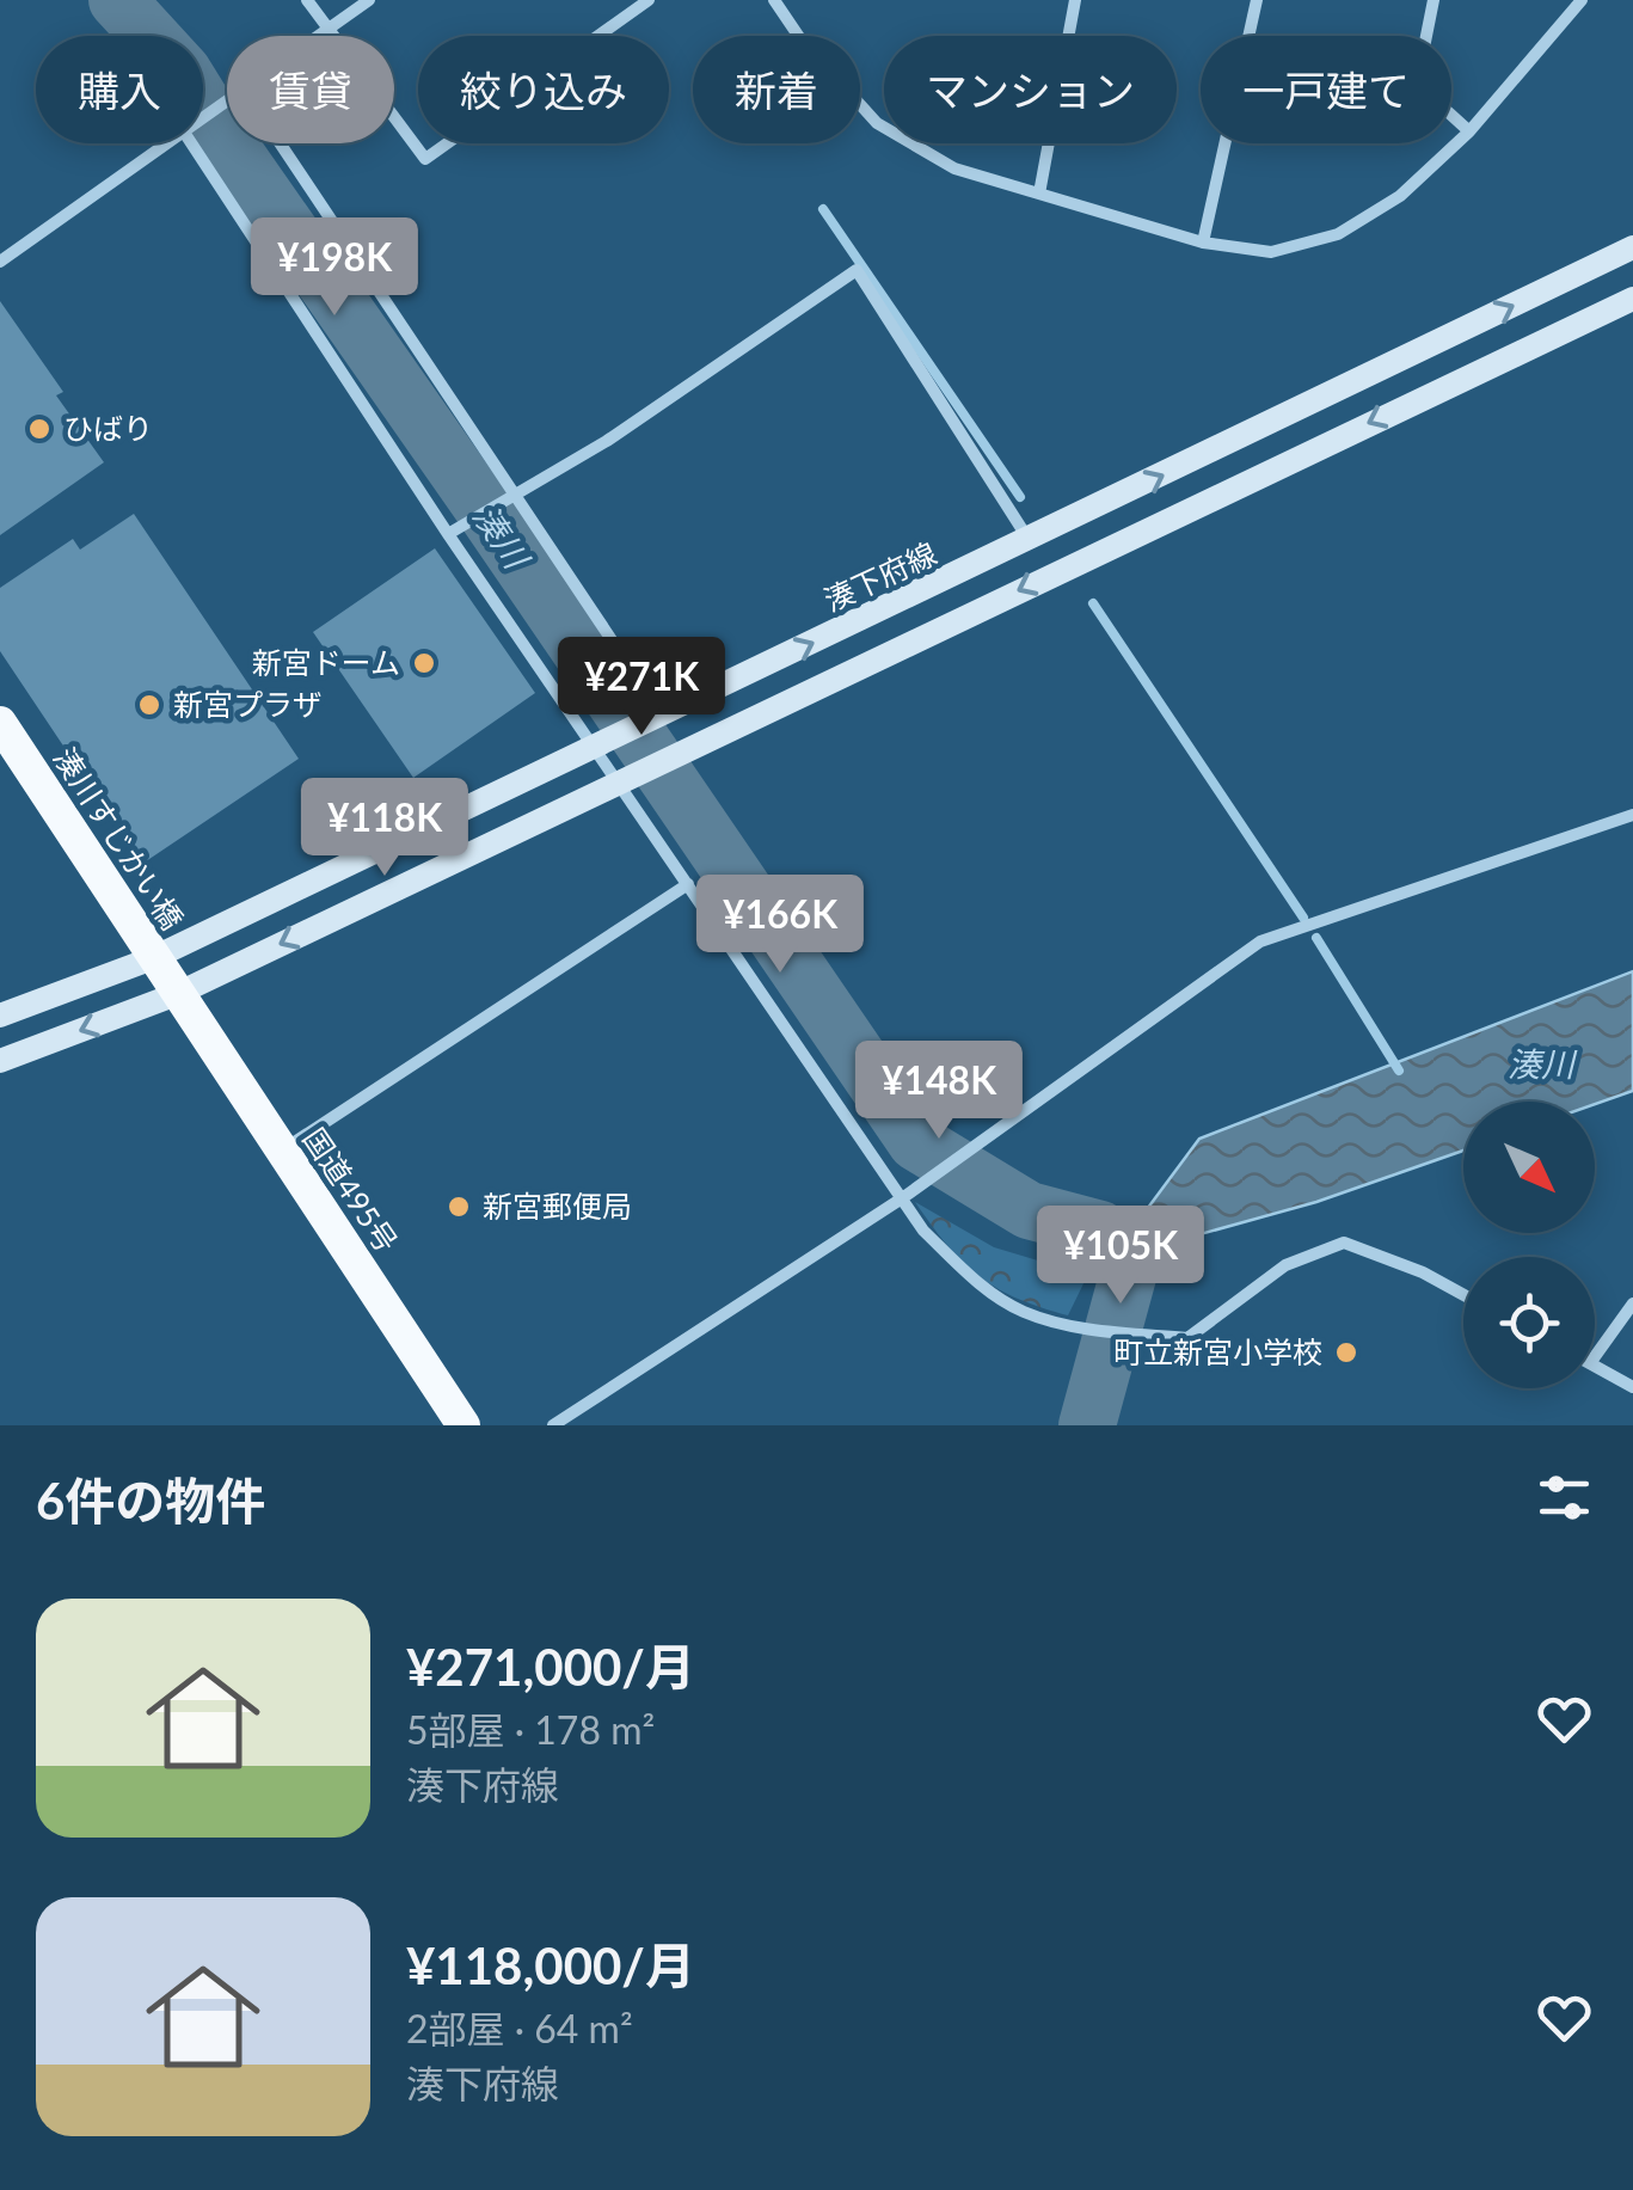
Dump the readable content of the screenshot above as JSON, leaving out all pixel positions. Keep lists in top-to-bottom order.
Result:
{
  "streets": {
    "highway": ["湊川すじかい橋", "国道495号"],
    "main road": ["湊下府線"]
  },
  "crossings": [
    ["湊下府線", "湊川すじかい橋"],
    ["湊川すじかい橋", "国道495号"]
  ],
  "water": ["湊川"],
  "places": [
    "ひばり",
    "新宮ドーム",
    "新宮プラザ",
    "新宮郵便局",
    "町立新宮小学校"
  ],
  "north": "bottom right",
  "page": {
    "chip": [
      "購入",
      "賃貸",
      "絞り込み",
      "新着",
      "マンション",
      "一戸建て"
    ],
    "price": [
      "¥198K",
      "¥271K",
      "¥118K",
      "¥166K",
      "¥148K",
      "¥105K"
    ],
    "heading": "6件の物件",
    "list": [
      {
        "name": "¥271,000/月",
        "note": "5部屋 · 178 m² · 湊下府線"
      },
      {
        "name": "¥118,000/月",
        "note": "2部屋 · 64 m² · 湊下府線"
      }
    ]
  }
}
